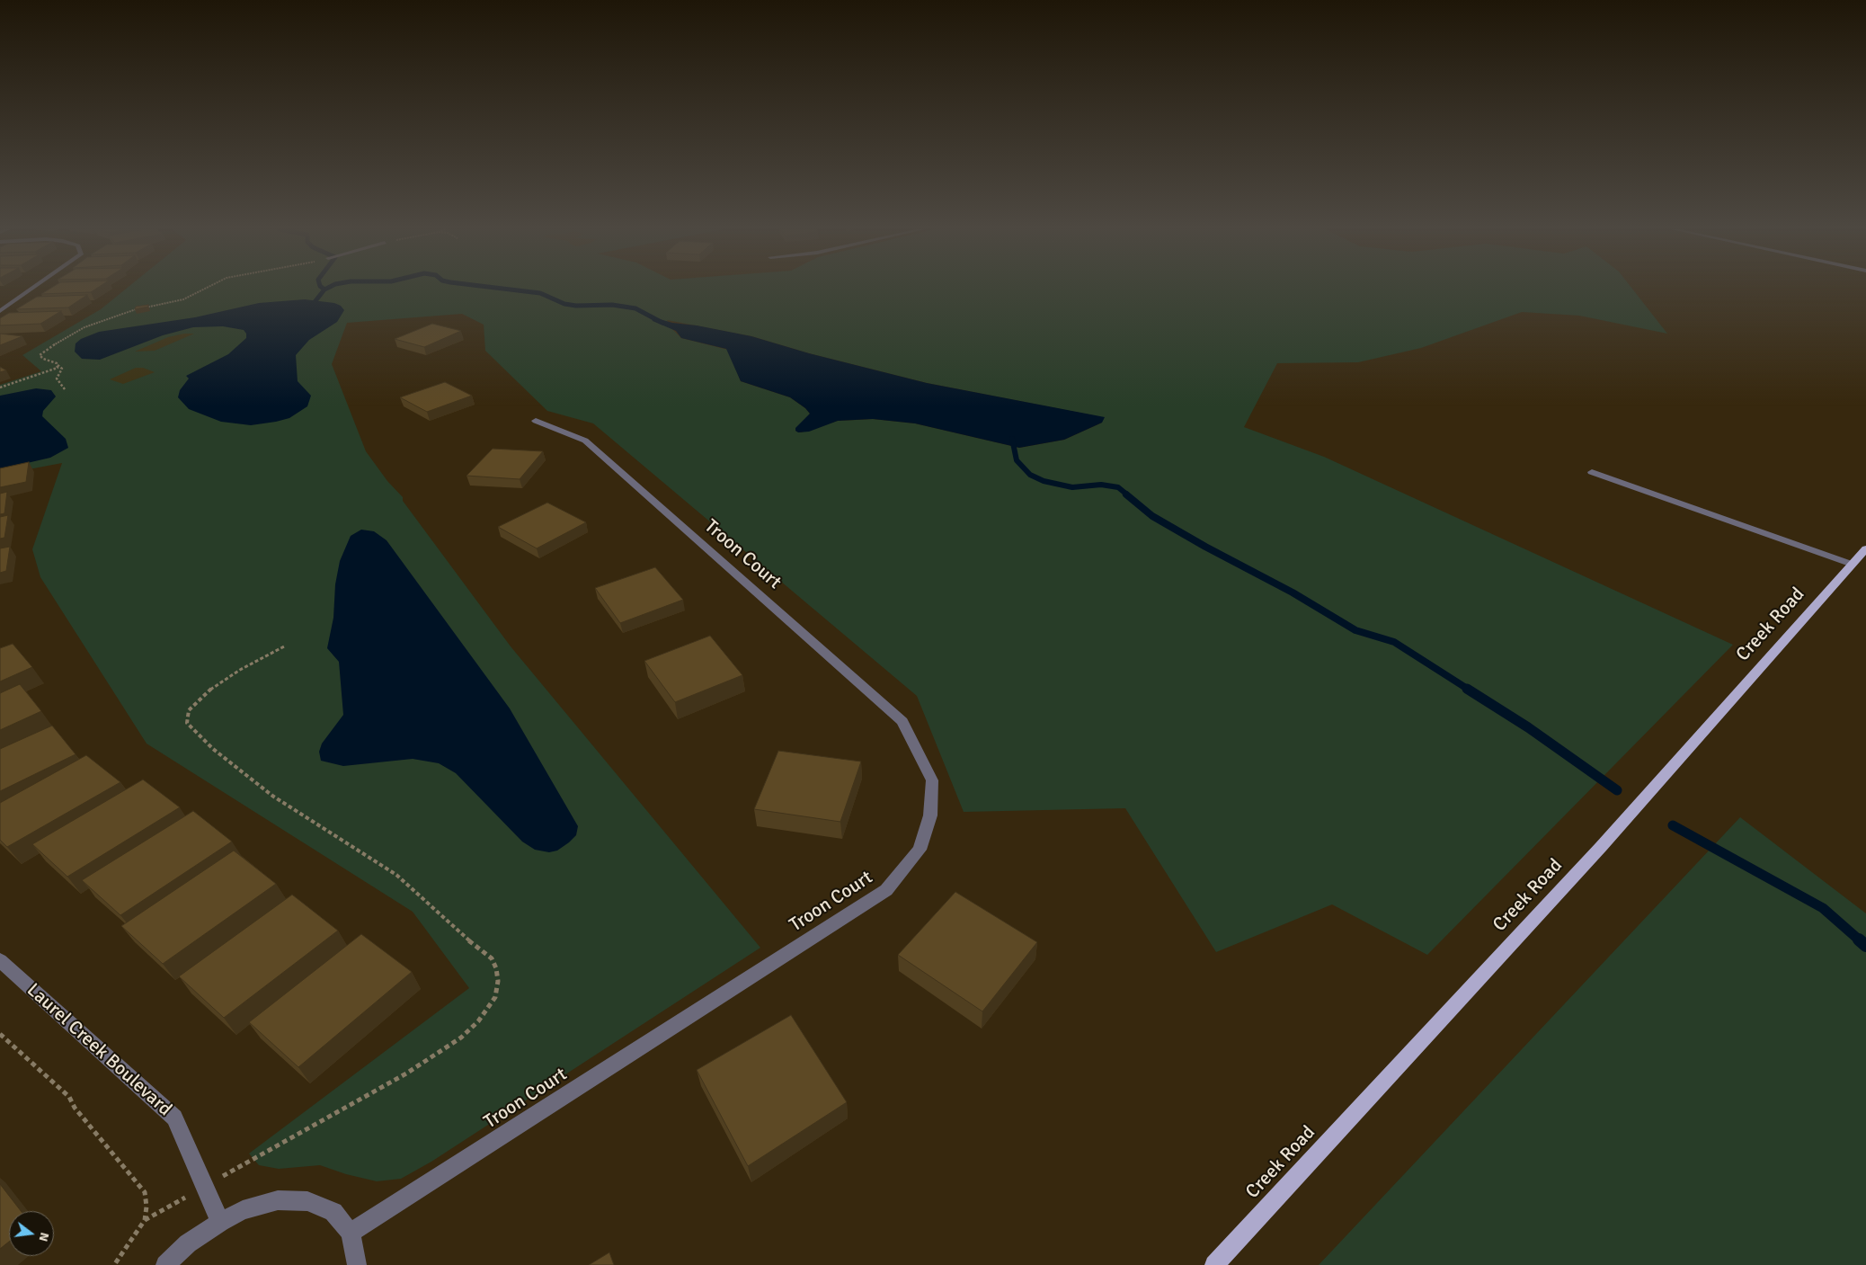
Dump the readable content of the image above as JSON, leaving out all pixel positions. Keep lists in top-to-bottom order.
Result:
{
  "streets": {
    "main road": ["Creek Road"],
    "street": ["Troon Court", "Laurel Creek Boulevard"]
  },
  "north": "right"
}
